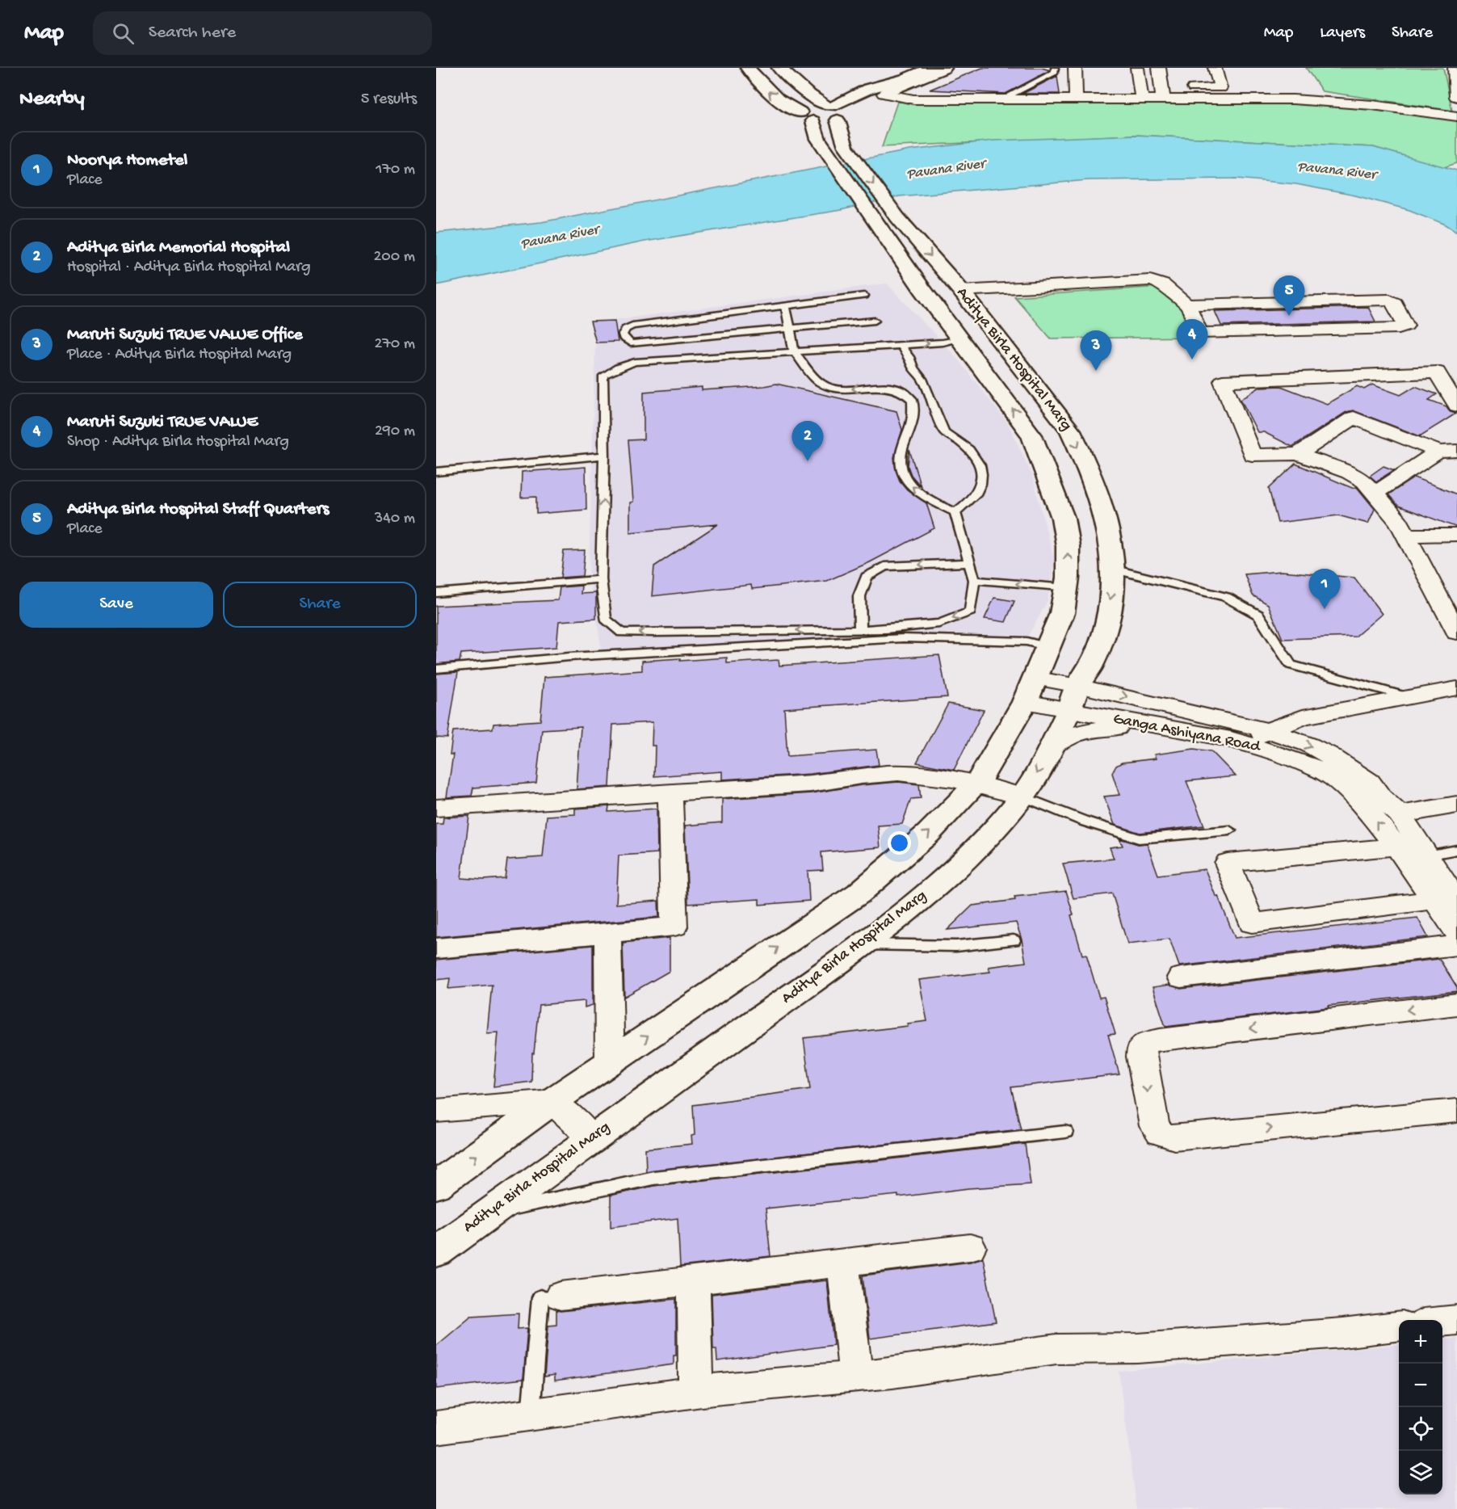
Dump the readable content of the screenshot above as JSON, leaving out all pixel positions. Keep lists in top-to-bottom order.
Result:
{
  "streets": {
    "main road": ["Aditya Birla Hospital Marg"],
    "street": ["Ganga Ashiyana Road"]
  },
  "crossings": [
    ["Aditya Birla Hospital Marg", "Ganga Ashiyana Road"]
  ],
  "water": ["Pavana River"],
  "page": {
    "header": "Map",
    "search": "Search here",
    "nav": ["Map", "Layers", "Share"],
    "heading": ["Nearby", "5 results"],
    "list": [
      {
        "mark": "1",
        "name": "Noorya Hometel",
        "note": "Place",
        "value": "170 m"
      },
      {
        "mark": "2",
        "name": "Aditya Birla Memorial Hospital",
        "note": "Hospital · Aditya Birla Hospital Marg",
        "value": "200 m"
      },
      {
        "mark": "3",
        "name": "Maruti Suzuki TRUE VALUE Office",
        "note": "Place · Aditya Birla Hospital Marg",
        "value": "270 m"
      },
      {
        "mark": "4",
        "name": "Maruti Suzuki TRUE VALUE",
        "note": "Shop · Aditya Birla Hospital Marg",
        "value": "290 m"
      },
      {
        "mark": "5",
        "name": "Aditya Birla Hospital Staff Quarters",
        "note": "Place",
        "value": "340 m"
      }
    ],
    "pins": [
      "5",
      "4",
      "3",
      "2",
      "1"
    ],
    "buttons": ["Save", "Share"],
    "map_buttons": ["+", "−"]
  }
}
